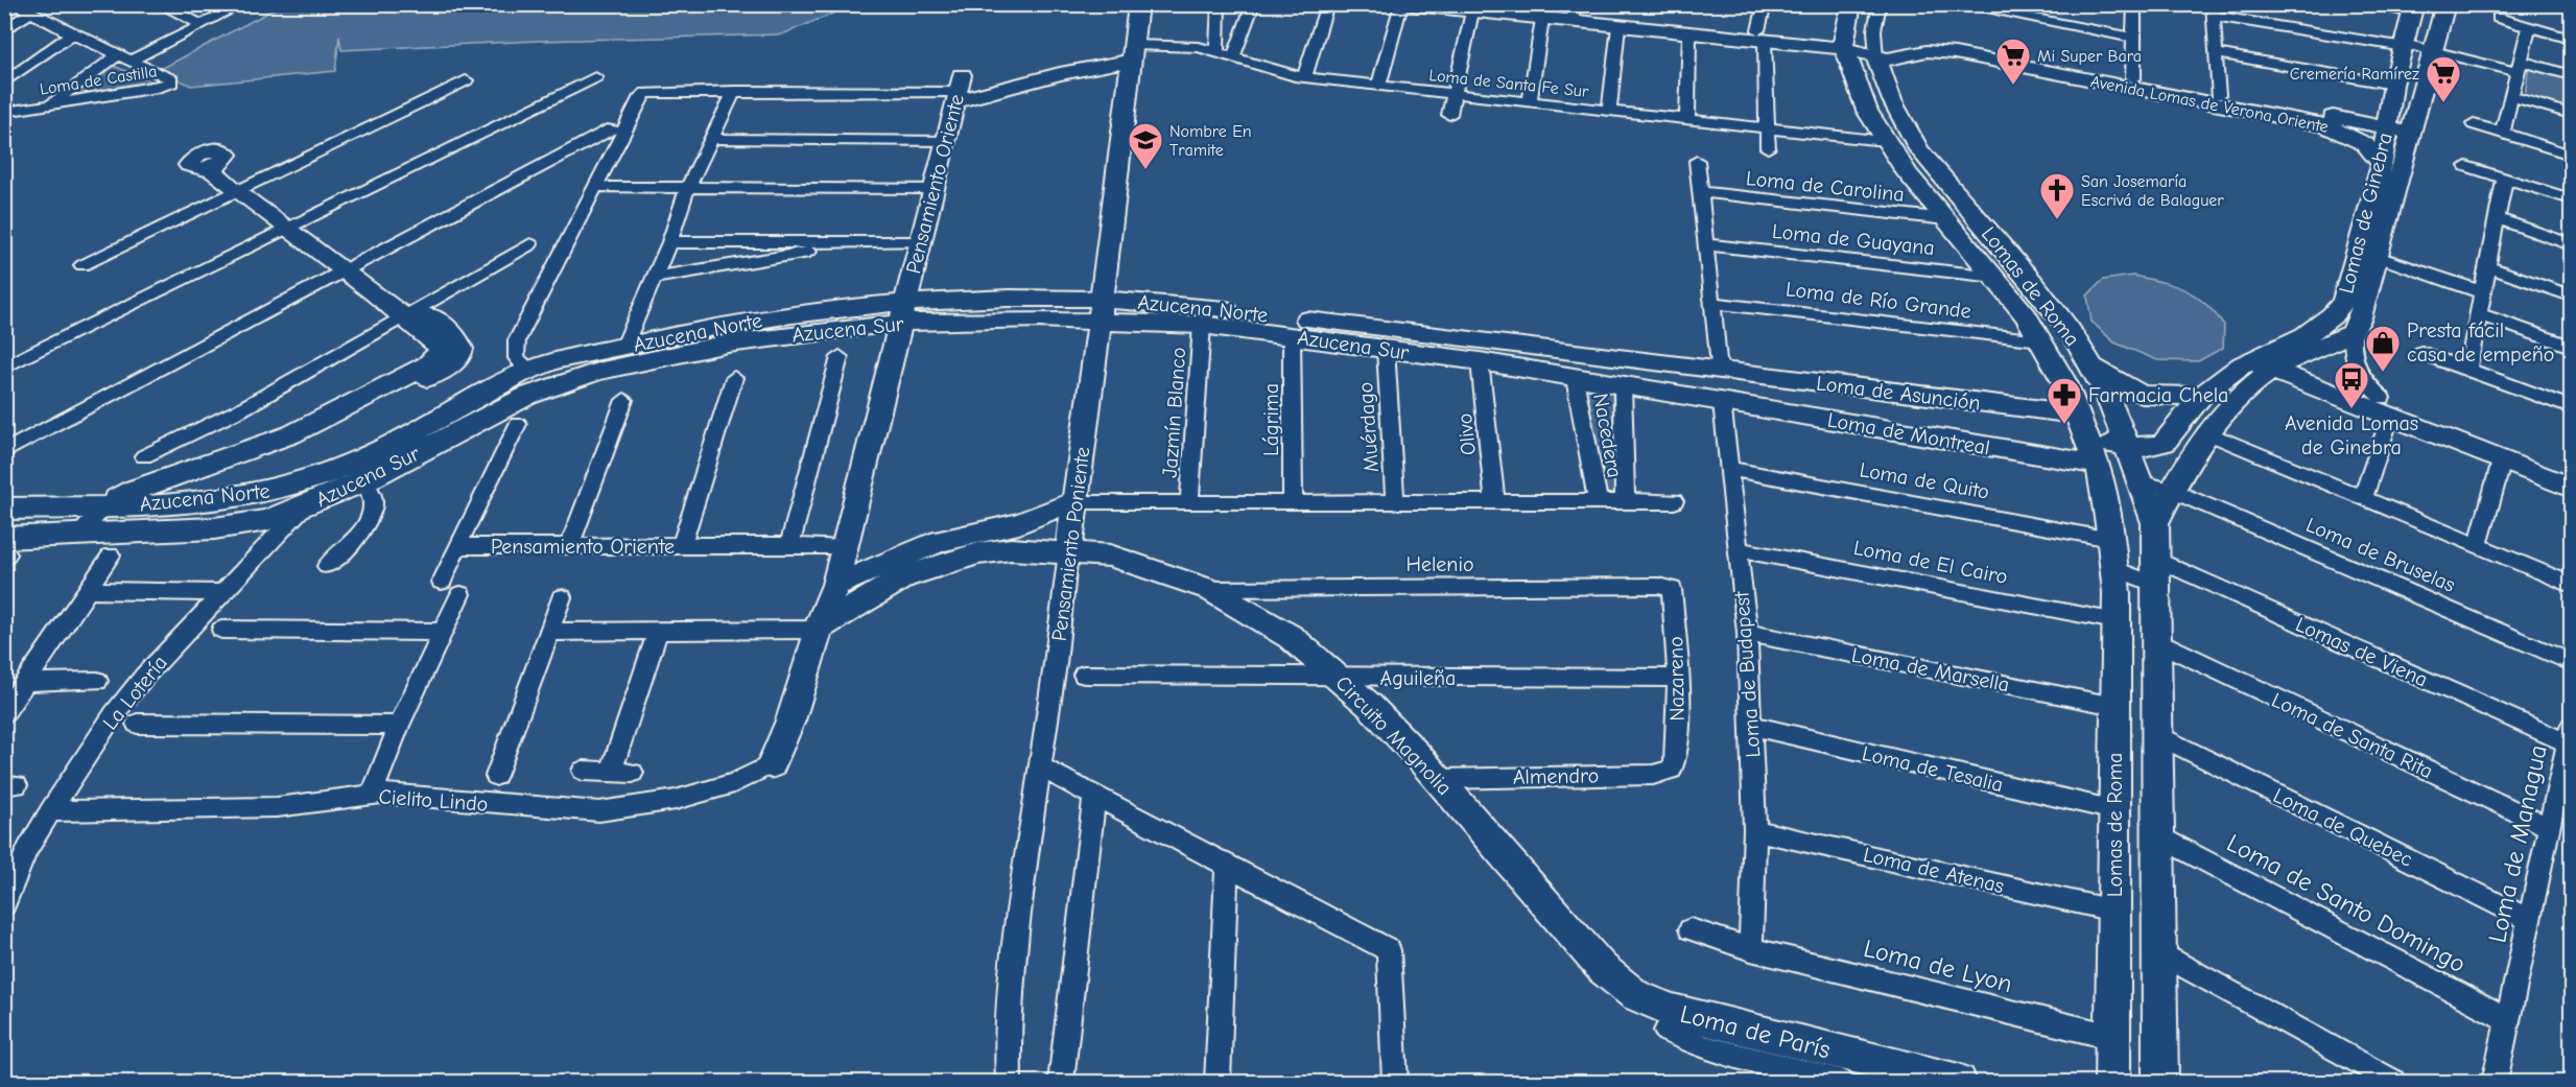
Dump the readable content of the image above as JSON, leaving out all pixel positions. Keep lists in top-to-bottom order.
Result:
{
  "streets": {
    "street": [
      "Loma de Castilla",
      "Loma de Santa Fe Sur",
      "Avenida Lomas de Verona Oriente",
      "Pensamiento Oriente",
      "Loma de Carolina",
      "Lomas de Ginebra",
      "Loma de Guayana",
      "Lomas de Roma",
      "Loma de Río Grande",
      "Azucena Norte",
      "Azucena Sur",
      "Loma de Asunción",
      "Jazmín Blanco",
      "Lágrima",
      "Muérdago",
      "Loma de Montreal",
      "Olivo",
      "Nacedera",
      "Loma de Quito",
      "Pensamiento Poniente",
      "Loma de Bruselas",
      "Loma de El Cairo",
      "Helenio",
      "Lomas de Viena",
      "Loma de Marsella",
      "Loma de Budapest",
      "Aguileña",
      "Nazareno",
      "La Lotería",
      "Circuito Magnolia",
      "Loma de Santa Rita",
      "Loma de Tesalia",
      "Almendro",
      "Cielito Lindo",
      "Loma de Quebec",
      "Loma de Managua",
      "Loma de Atenas",
      "Loma de Santo Domingo",
      "Loma de Lyon",
      "Loma de París"
    ]
  },
  "crossings": [
    ["Loma de Santa Fe Sur", "Lomas de Roma"],
    ["Loma de Santa Fe Sur", "Pensamiento Poniente"],
    ["Avenida Lomas de Verona Oriente", "Lomas de Ginebra"],
    ["Avenida Lomas de Verona Oriente", "Lomas de Roma"],
    ["Pensamiento Oriente", "Azucena Norte"],
    ["Pensamiento Oriente", "Azucena Sur"],
    ["Pensamiento Oriente", "Circuito Magnolia"],
    ["Pensamiento Oriente", "Cielito Lindo"],
    ["Loma de Carolina", "Lomas de Roma"],
    ["Lomas de Ginebra", "Lomas de Roma"],
    ["Lomas de Ginebra", "Loma de Montreal"],
    ["Loma de Guayana", "Lomas de Roma"],
    ["Lomas de Roma", "Loma de Río Grande"],
    ["Lomas de Roma", "Loma de Asunción"],
    ["Lomas de Roma", "Loma de Montreal"],
    ["Lomas de Roma", "Loma de Quito"],
    ["Lomas de Roma", "Loma de Bruselas"],
    ["Lomas de Roma", "Loma de El Cairo"],
    ["Lomas de Roma", "Lomas de Viena"],
    ["Lomas de Roma", "Loma de Marsella"],
    ["Lomas de Roma", "Loma de Santa Rita"],
    ["Lomas de Roma", "Loma de Tesalia"],
    ["Lomas de Roma", "Loma de Quebec"],
    ["Lomas de Roma", "Loma de Atenas"],
    ["Lomas de Roma", "Loma de Santo Domingo"],
    ["Lomas de Roma", "Loma de Lyon"],
    ["Azucena Norte", "Azucena Sur"],
    ["Azucena Norte", "Loma de Asunción"],
    ["Azucena Norte", "Pensamiento Poniente"],
    ["Azucena Sur", "Jazmín Blanco"],
    ["Azucena Sur", "Lágrima"],
    ["Azucena Sur", "Muérdago"],
    ["Azucena Sur", "Loma de Montreal"],
    ["Azucena Sur", "Olivo"],
    ["Azucena Sur", "Nacedera"],
    ["Azucena Sur", "Pensamiento Poniente"],
    ["Azucena Sur", "Loma de Budapest"],
    ["Azucena Sur", "La Lotería"],
    ["Loma de Montreal", "Loma de Budapest"],
    ["Loma de Quito", "Loma de Budapest"],
    ["Pensamiento Poniente", "Circuito Magnolia"],
    ["Loma de El Cairo", "Loma de Budapest"],
    ["Helenio", "Nazareno"],
    ["Helenio", "Circuito Magnolia"],
    ["Lomas de Viena", "Loma de Managua"],
    ["Loma de Marsella", "Loma de Budapest"],
    ["Loma de Budapest", "Loma de Tesalia"],
    ["Loma de Budapest", "Loma de Atenas"],
    ["Loma de Budapest", "Loma de Lyon"],
    ["Aguileña", "Nazareno"],
    ["Aguileña", "Circuito Magnolia"],
    ["Nazareno", "Almendro"],
    ["La Lotería", "Cielito Lindo"],
    ["Circuito Magnolia", "Almendro"],
    ["Circuito Magnolia", "Loma de París"],
    ["Loma de Santa Rita", "Loma de Managua"],
    ["Loma de Quebec", "Loma de Managua"],
    ["Loma de Managua", "Loma de Santo Domingo"]
  ],
  "places": {
    "supermarket": ["Mi Super Bara", "Cremería Ramírez"],
    "school or university": ["Nombre En Tramite"],
    "church": ["San Josemaría Escrivá de Balaguer"],
    "shop": ["Presta fácil casa de empeño"],
    "bus stop": ["Avenida Lomas de Ginebra"],
    "pharmacy": ["Farmacia Chela"]
  }
}
